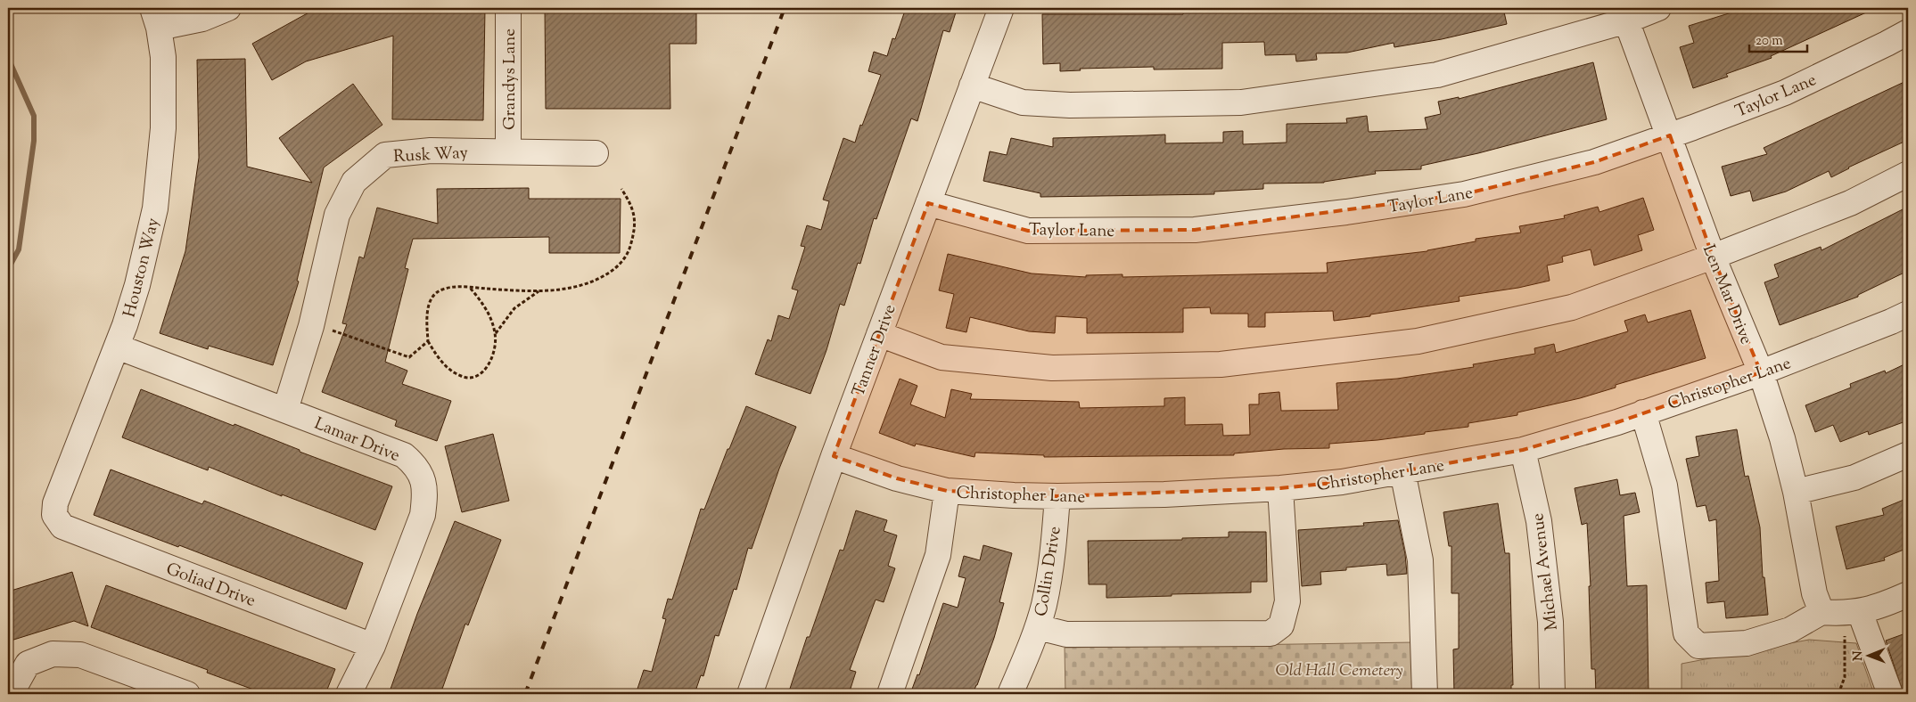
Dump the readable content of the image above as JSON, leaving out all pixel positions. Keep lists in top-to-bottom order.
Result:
{
  "streets": {
    "street": [
      "Grandys Lane",
      "Taylor Lane",
      "Rusk Way",
      "Houston Way",
      "Len Mar Drive",
      "Tanner Drive",
      "Christopher Lane",
      "Lamar Drive",
      "Collin Drive",
      "Michael Avenue",
      "Goliad Drive"
    ]
  },
  "crossings": [
    ["Grandys Lane", "Rusk Way"],
    ["Taylor Lane", "Len Mar Drive"],
    ["Taylor Lane", "Tanner Drive"],
    ["Rusk Way", "Lamar Drive"],
    ["Houston Way", "Lamar Drive"],
    ["Houston Way", "Goliad Drive"],
    ["Len Mar Drive", "Christopher Lane"],
    ["Tanner Drive", "Christopher Lane"],
    ["Christopher Lane", "Collin Drive"],
    ["Christopher Lane", "Michael Avenue"],
    ["Lamar Drive", "Goliad Drive"]
  ],
  "parks": ["Old Hall Cemetery"],
  "scale_bar": "20 m",
  "north": "left"
}
